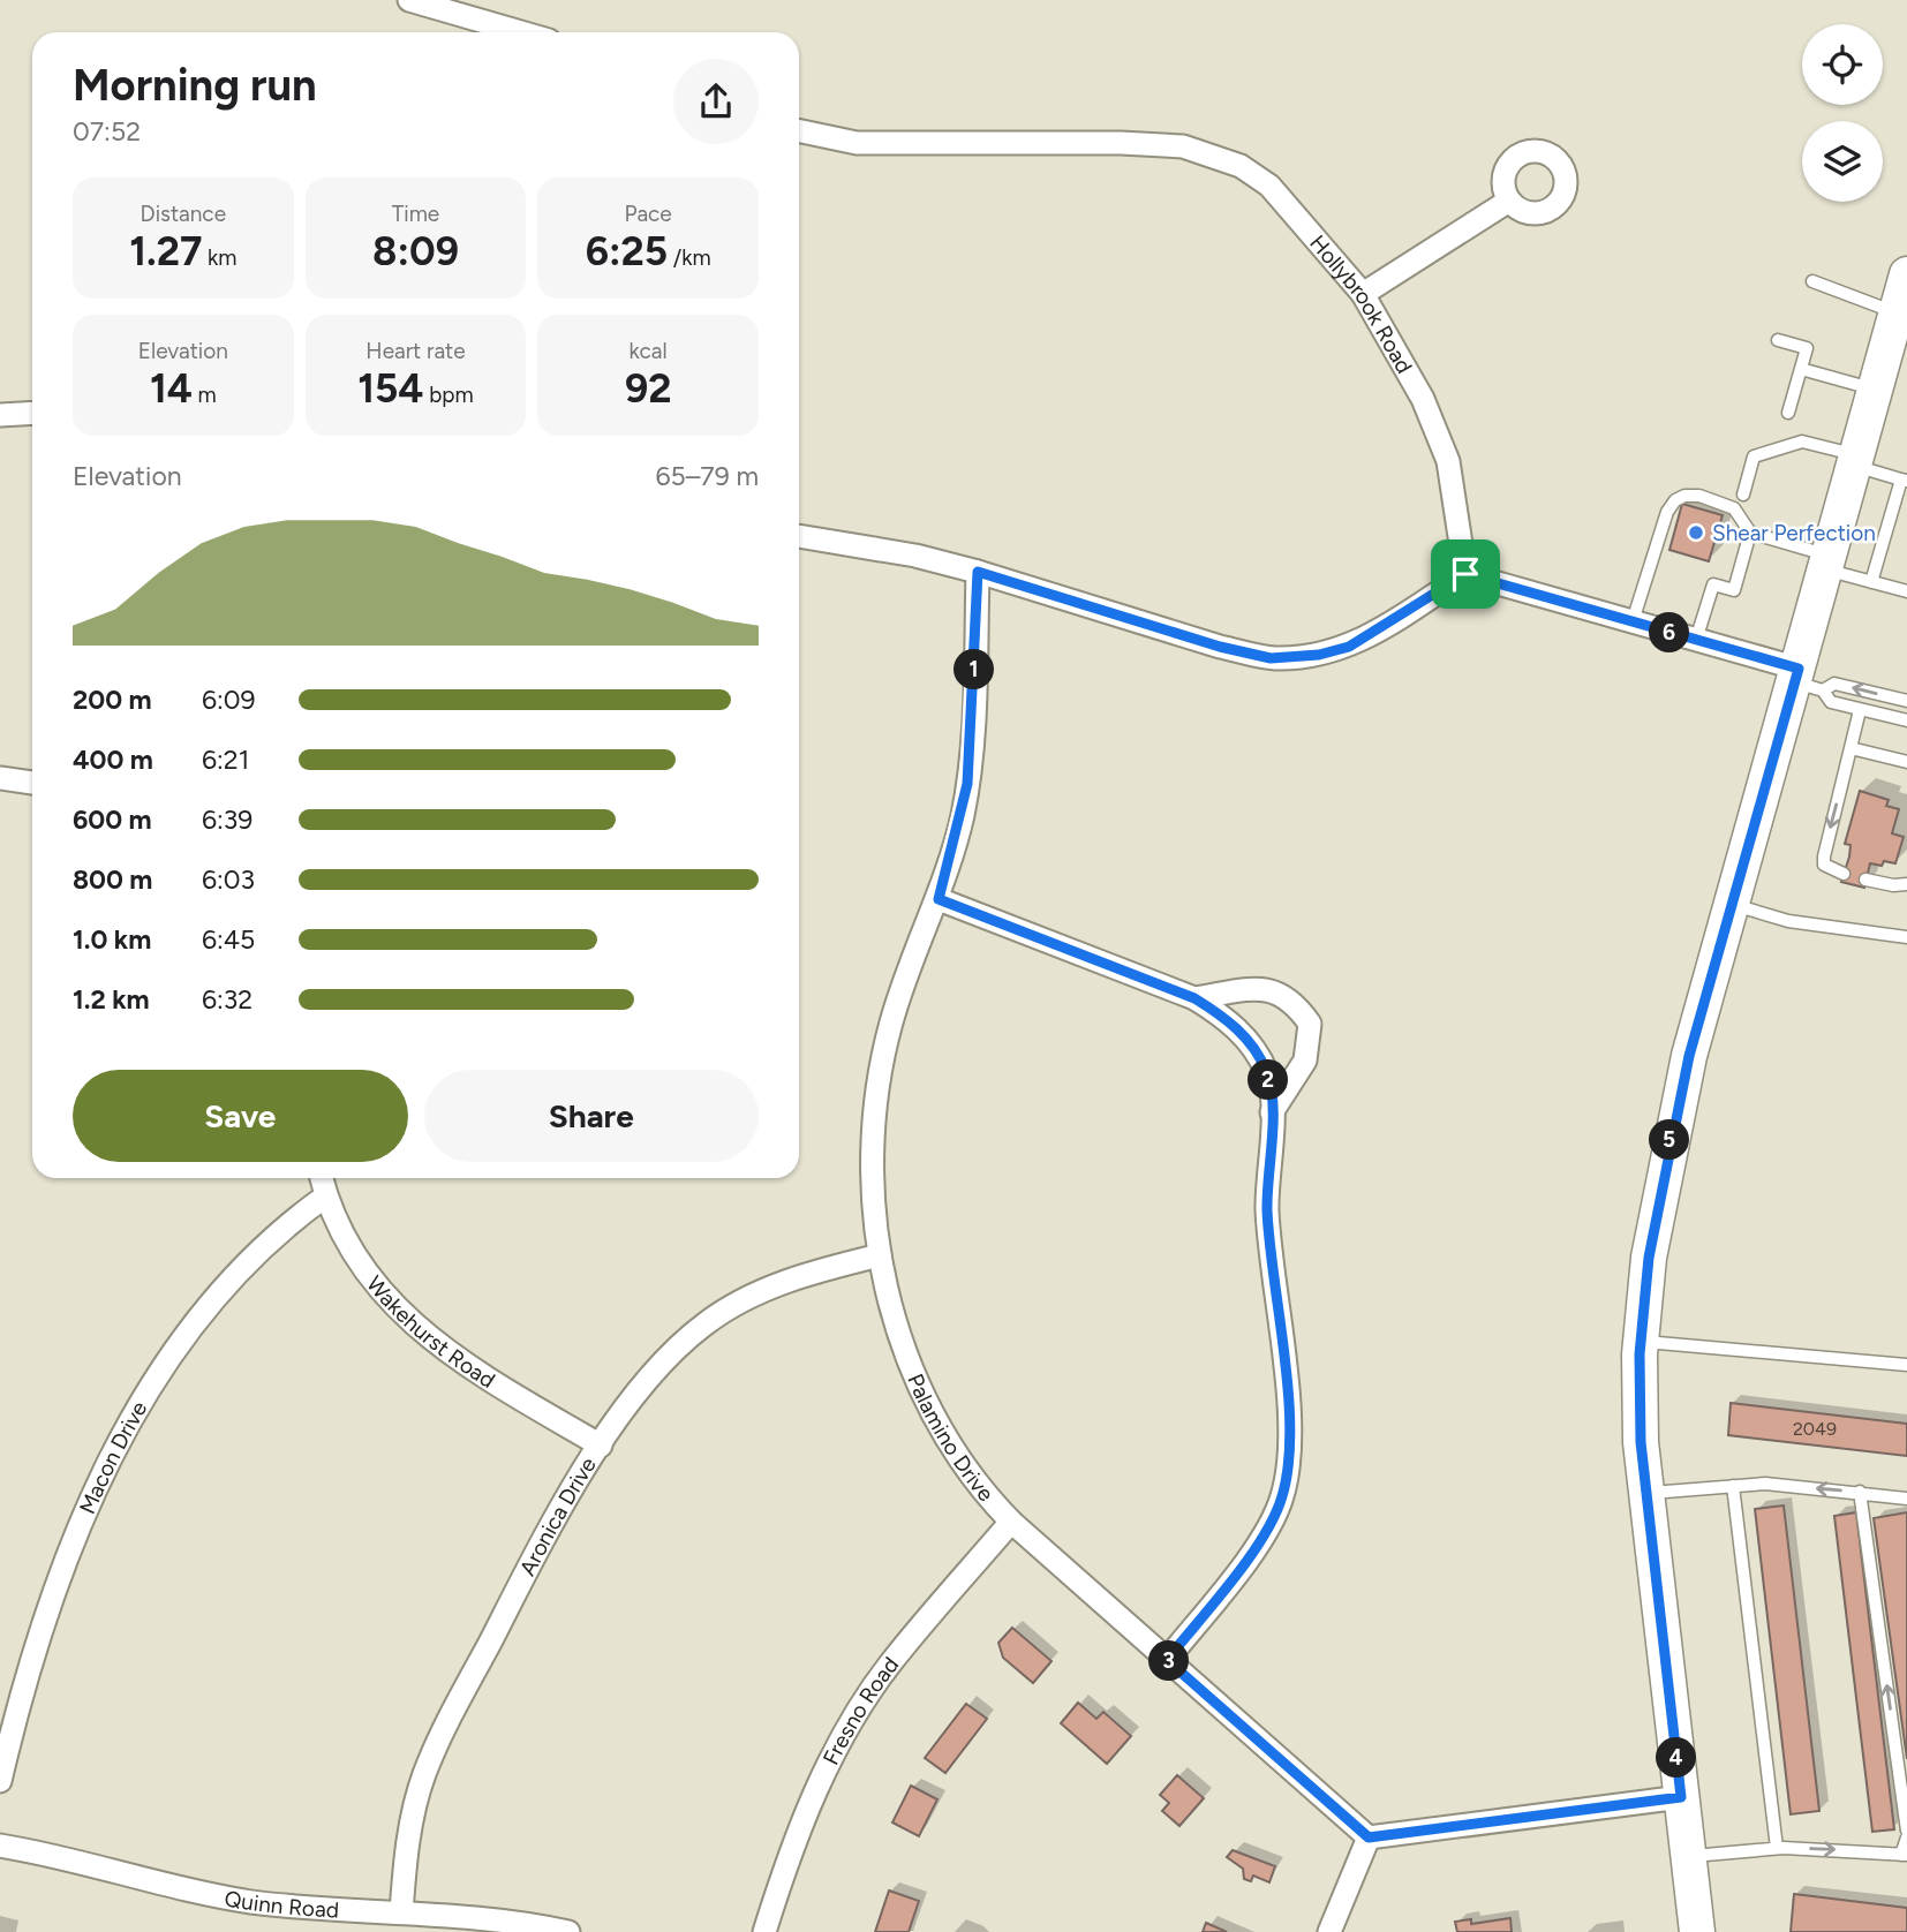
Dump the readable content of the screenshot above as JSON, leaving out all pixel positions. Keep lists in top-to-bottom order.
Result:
{
  "streets": {
    "street": [
      "Hollybrook Road",
      "Wakehurst Road",
      "Palamino Drive",
      "Macon Drive",
      "Aronica Drive",
      "Fresno Road",
      "Quinn Road"
    ]
  },
  "crossings": [
    ["Wakehurst Road", "Macon Drive"],
    ["Wakehurst Road", "Aronica Drive"],
    ["Palamino Drive", "Aronica Drive"],
    ["Palamino Drive", "Fresno Road"],
    ["Aronica Drive", "Quinn Road"]
  ],
  "places": ["Shear Perfection"],
  "house_numbers": ["2049"],
  "page": {
    "heading": ["Morning run", "07:52"],
    "stats": [
      ["Distance", "1.27 km"],
      ["Time", "8:09"],
      ["Pace", "6:25 /km"],
      ["Elevation", "14 m"],
      ["Heart rate", "154 bpm"],
      ["kcal", "92"]
    ],
    "chart": ["Elevation", "65–79 m"],
    "pins": [
      "6",
      "1",
      "2",
      "5",
      "3",
      "4"
    ],
    "list": [
      {
        "name": "200 m",
        "note": "6:09"
      },
      {
        "name": "400 m",
        "note": "6:21"
      },
      {
        "name": "600 m",
        "note": "6:39"
      },
      {
        "name": "800 m",
        "note": "6:03"
      },
      {
        "name": "1.0 km",
        "note": "6:45"
      },
      {
        "name": "1.2 km",
        "note": "6:32"
      }
    ],
    "buttons": ["Save", "Share"]
  }
}
